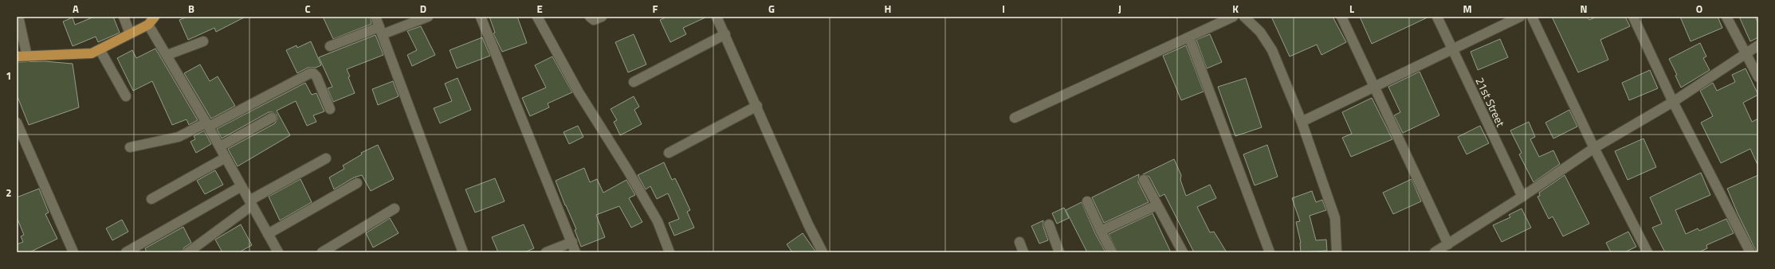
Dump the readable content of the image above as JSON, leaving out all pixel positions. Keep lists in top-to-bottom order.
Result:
{
  "streets": {
    "street": ["21st Street"]
  },
  "grid": {
    "columns": [
      "A",
      "B",
      "C",
      "D",
      "E",
      "F",
      "G",
      "H",
      "I",
      "J",
      "K",
      "L",
      "M",
      "N",
      "O"
    ],
    "rows": ["1", "2"]
  }
}
